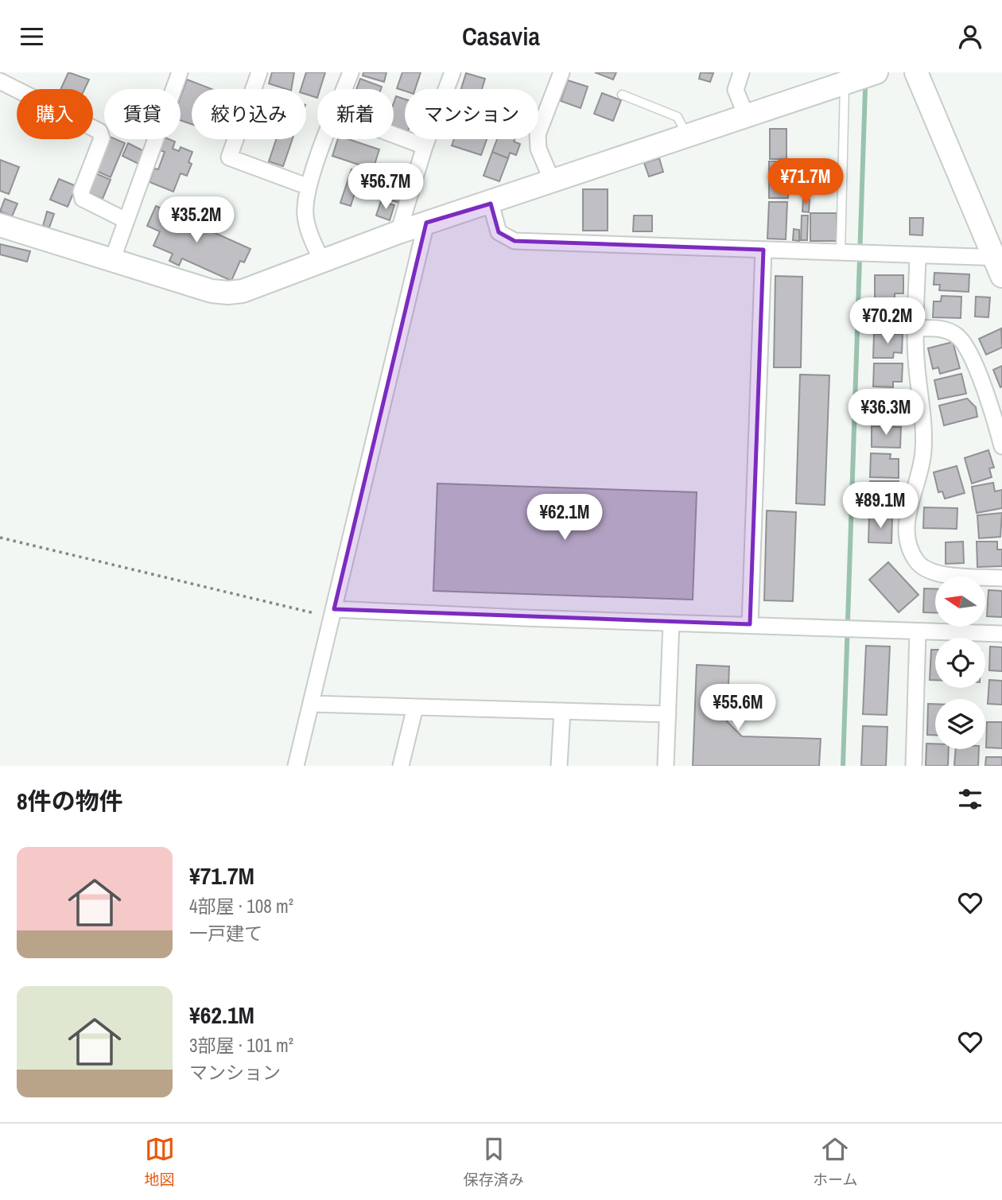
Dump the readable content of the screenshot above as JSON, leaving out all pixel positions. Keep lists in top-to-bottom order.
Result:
{
  "north": "left",
  "page": {
    "header": "Casavia",
    "chip": [
      "購入",
      "賃貸",
      "絞り込み",
      "新着",
      "マンション"
    ],
    "price": [
      "¥71.7M",
      "¥56.7M",
      "¥35.2M",
      "¥70.2M",
      "¥36.3M",
      "¥89.1M",
      "¥62.1M",
      "¥55.6M"
    ],
    "heading": "8件の物件",
    "list": [
      {
        "name": "¥71.7M",
        "note": "4部屋 · 108 m² · 一戸建て"
      },
      {
        "name": "¥62.1M",
        "note": "3部屋 · 101 m² · マンション"
      }
    ],
    "tabs": ["地図", "保存済み", "ホーム"]
  }
}
